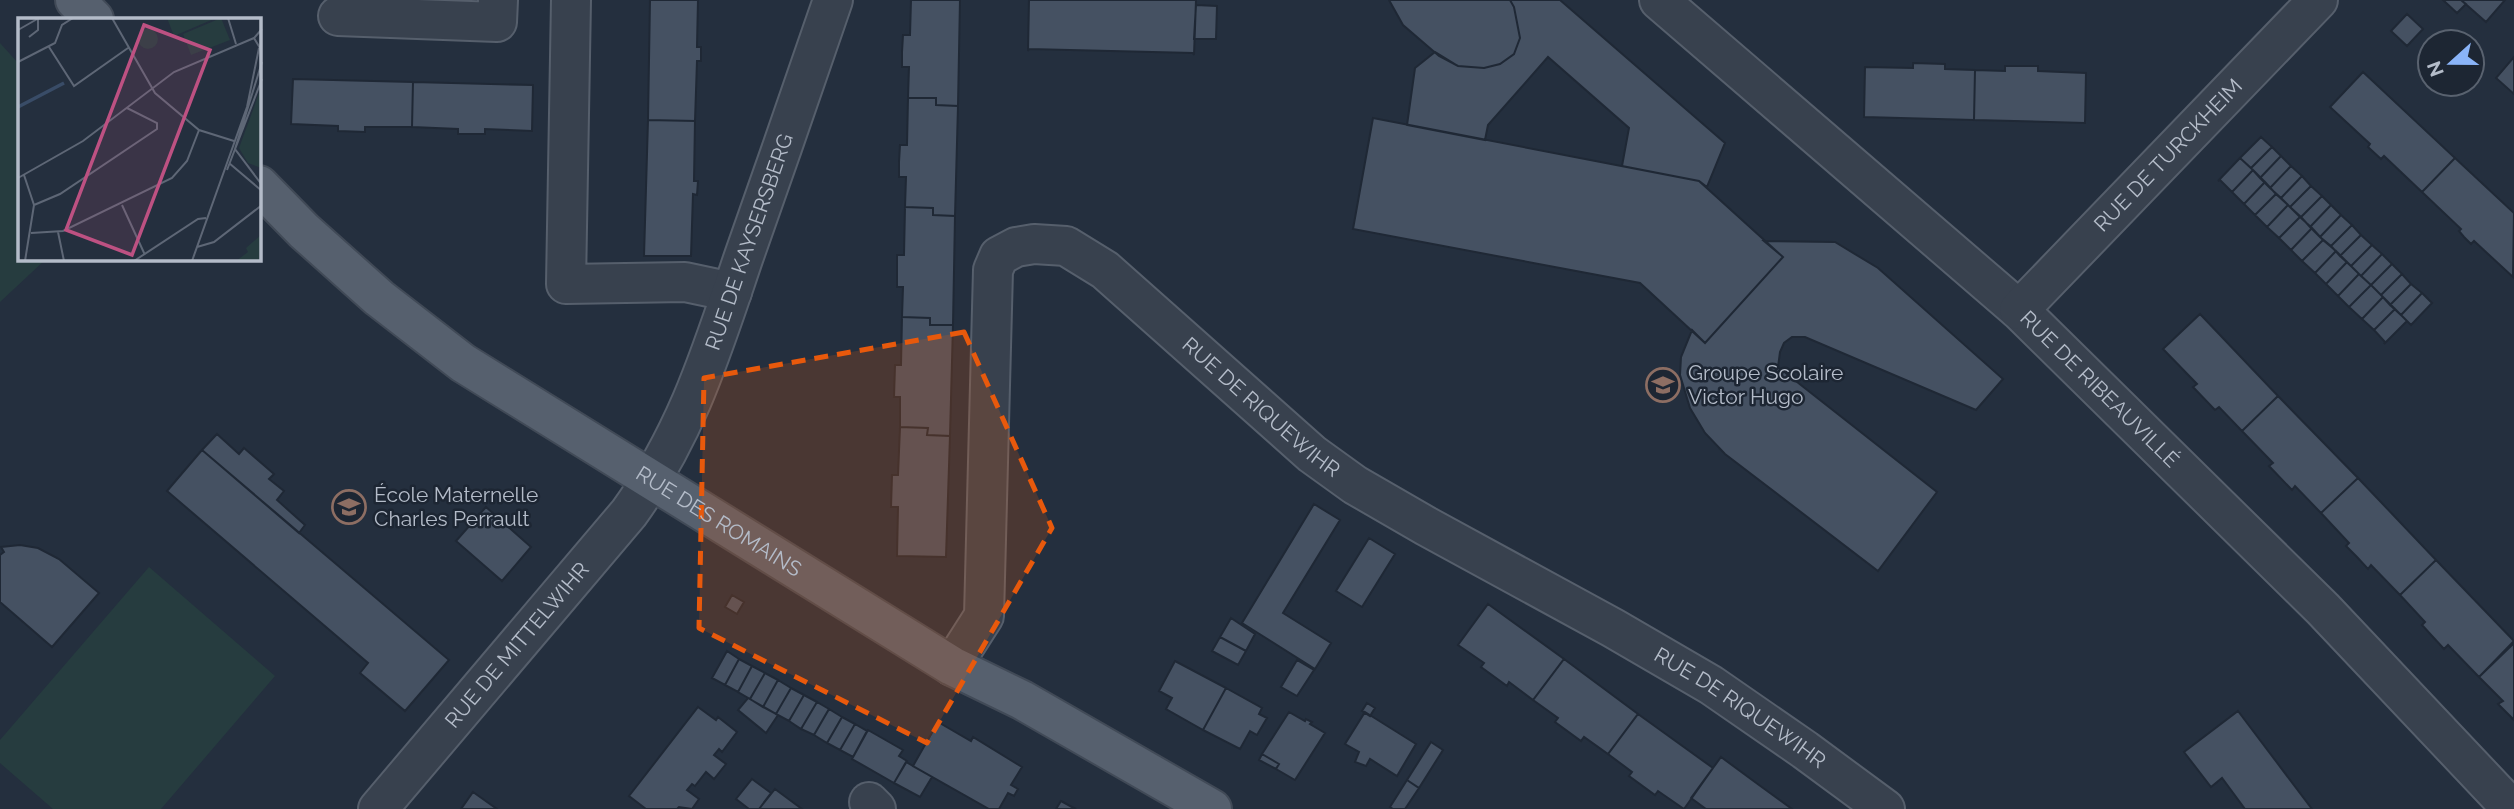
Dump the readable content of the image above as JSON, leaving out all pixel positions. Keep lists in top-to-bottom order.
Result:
{
  "streets": {
    "main road": ["RUE DES ROMAINS"],
    "street": [
      "RUE DE TURCKHEIM",
      "RUE DE KAYSERSBERG",
      "RUE DE RIBEAUVILLÉ",
      "RUE DE RIQUEWIHR",
      "RUE DE MITTELWIHR"
    ]
  },
  "crossings": [
    ["RUE DE TURCKHEIM", "RUE DE RIBEAUVILLÉ"],
    ["RUE DE KAYSERSBERG", "RUE DES ROMAINS"],
    ["RUE DE KAYSERSBERG", "RUE DE MITTELWIHR"],
    ["RUE DE RIQUEWIHR", "RUE DES ROMAINS"],
    ["RUE DES ROMAINS", "RUE DE MITTELWIHR"]
  ],
  "places": {
    "school or university": ["Groupe Scolaire Victor Hugo", "École Maternelle Charles Perrault"]
  },
  "north": "left"
}
